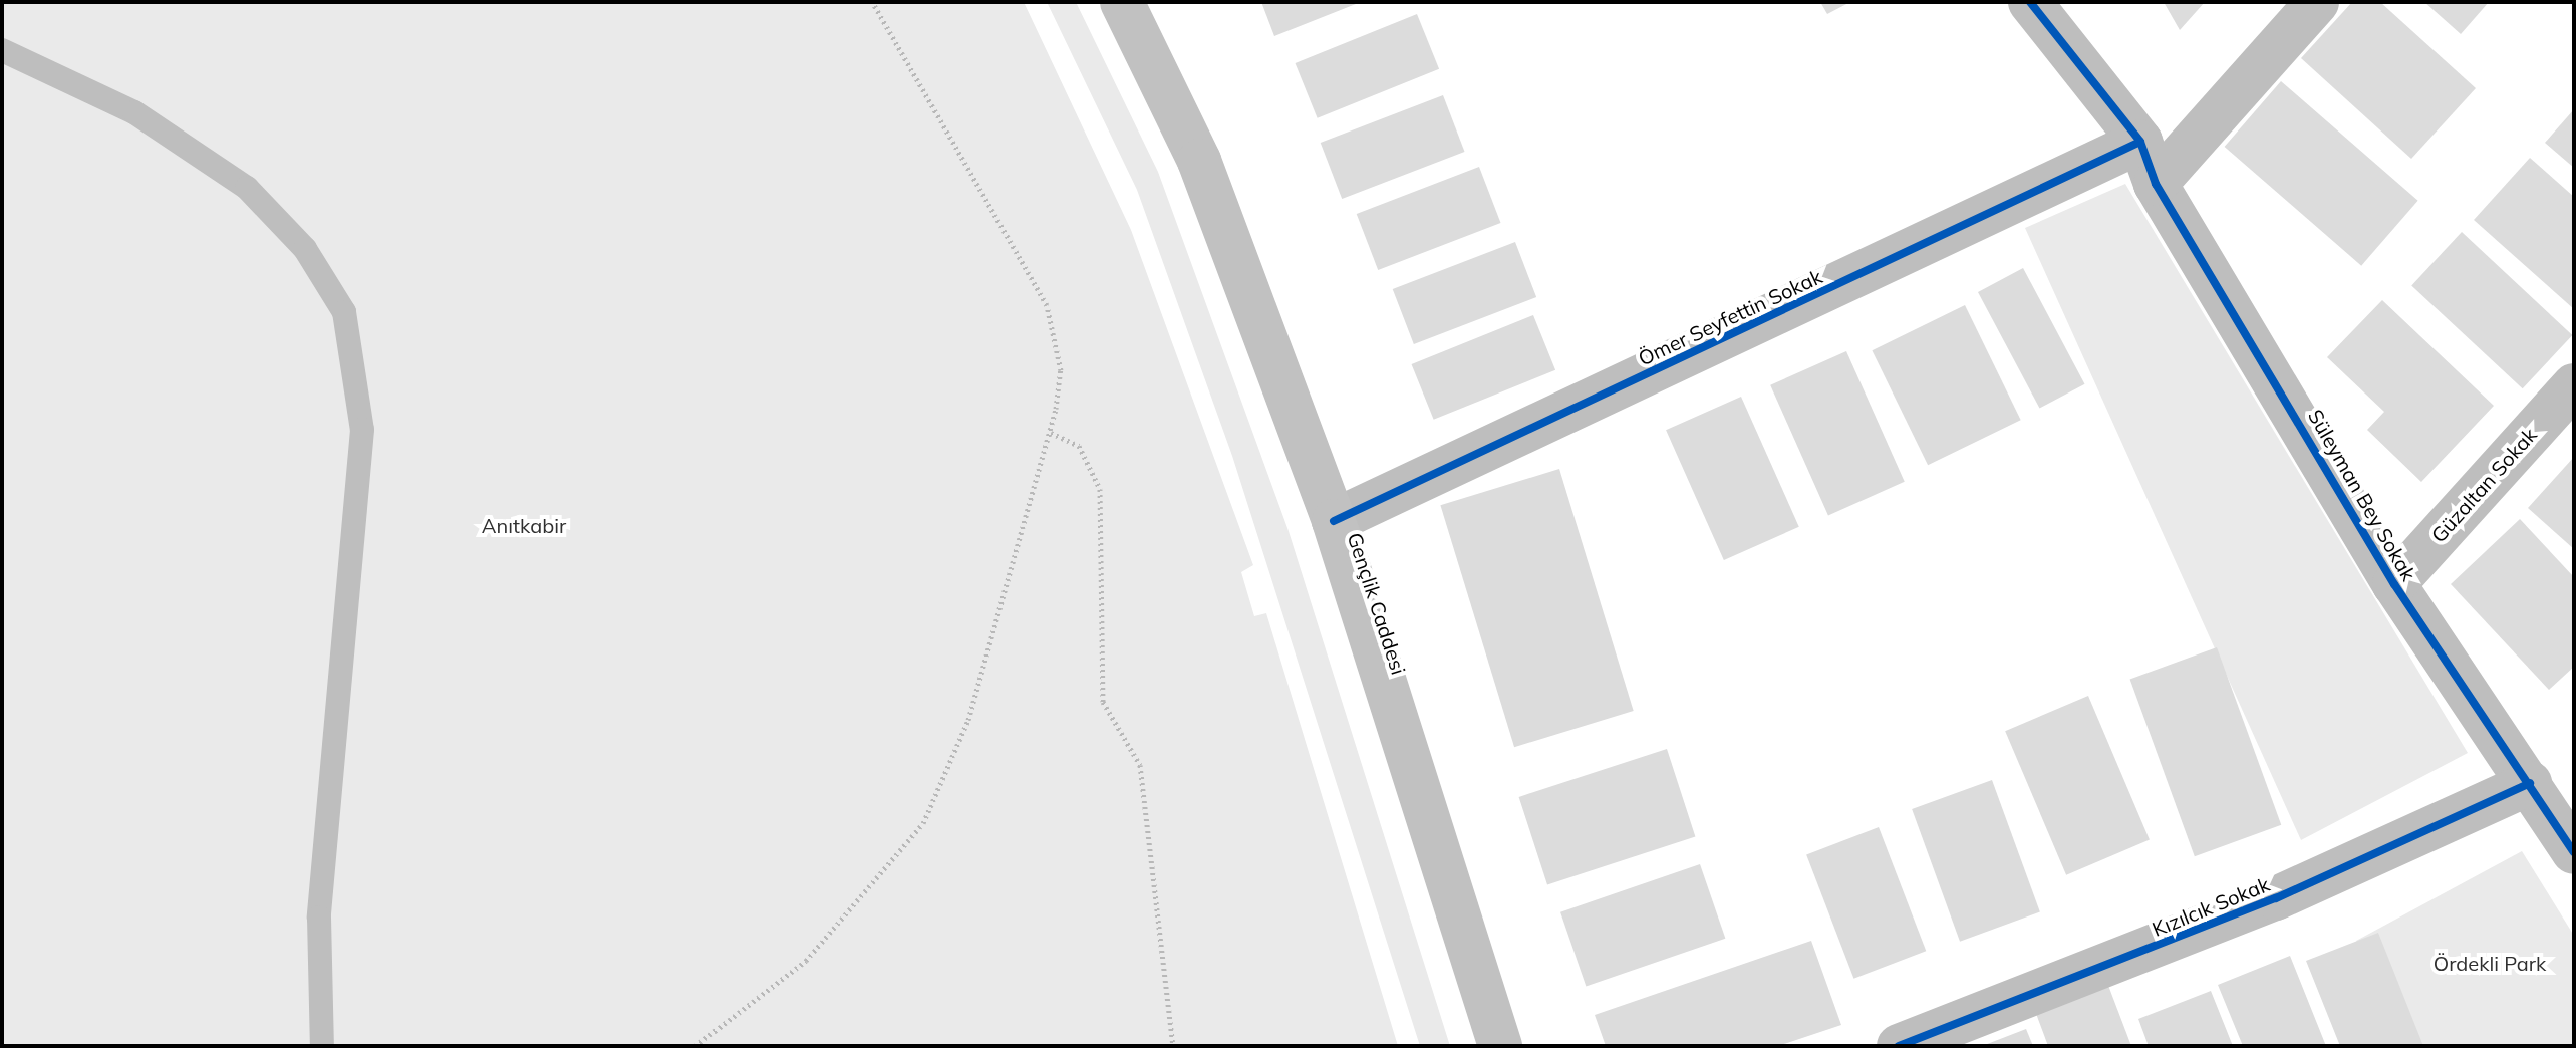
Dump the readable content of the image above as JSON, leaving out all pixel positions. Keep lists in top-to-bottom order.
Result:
{
  "streets": {
    "main road": ["Gençlik Caddesi"],
    "street": [
      "Ömer Seyfettin Sokak",
      "Güzaltan Sokak",
      "Süleyman Bey Sokak",
      "Kızılcık Sokak"
    ]
  },
  "crossings": [
    ["Ömer Seyfettin Sokak", "Süleyman Bey Sokak"],
    ["Ömer Seyfettin Sokak", "Gençlik Caddesi"],
    ["Güzaltan Sokak", "Süleyman Bey Sokak"],
    ["Süleyman Bey Sokak", "Kızılcık Sokak"]
  ],
  "parks": ["Anıtkabir", "Ördekli Park"]
}
